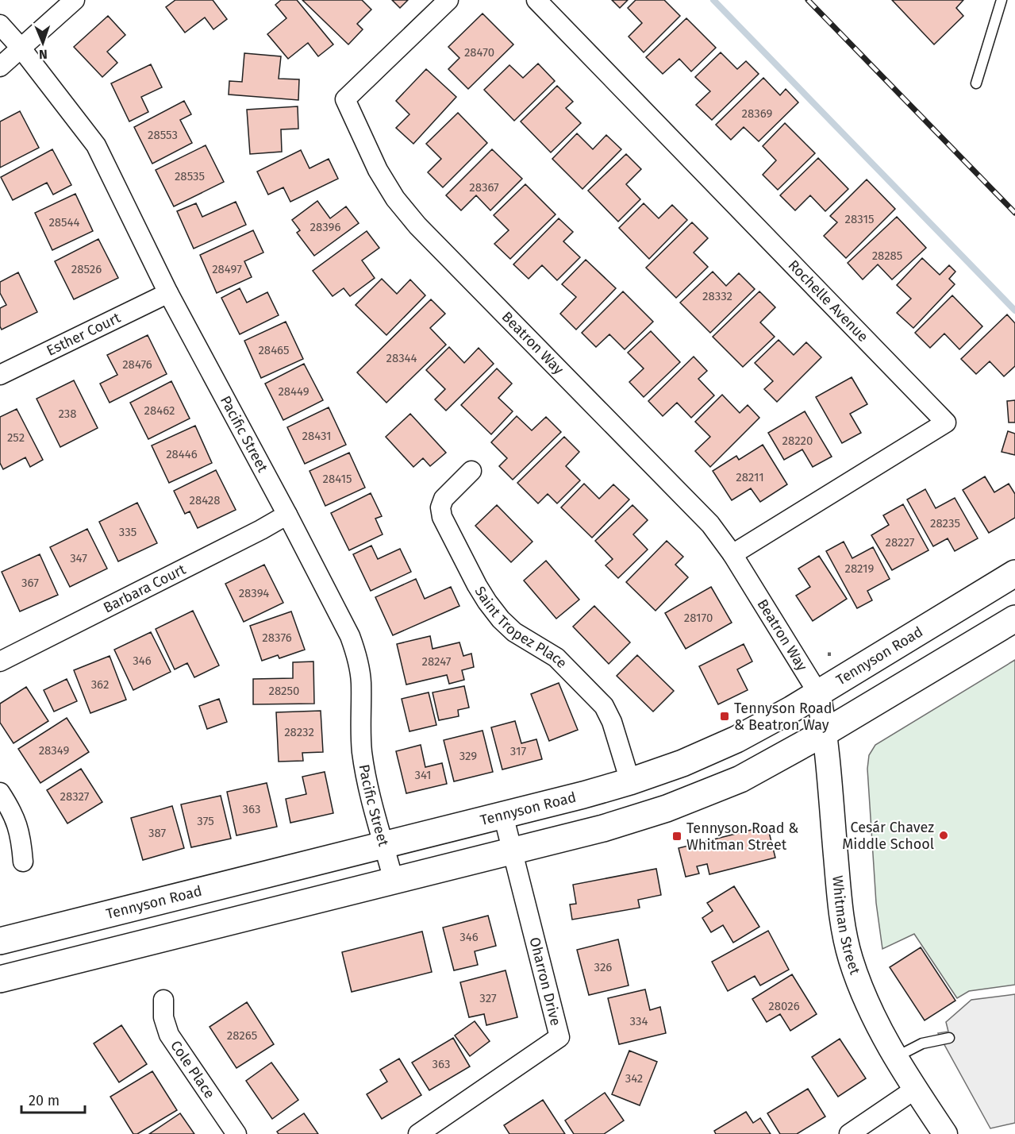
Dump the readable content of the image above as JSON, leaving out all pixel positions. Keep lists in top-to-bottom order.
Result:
{
  "streets": {
    "main road": ["Tennyson Road"],
    "street": [
      "Rochelle Avenue",
      "Esther Court",
      "Beatron Way",
      "Pacific Street",
      "Barbara Court",
      "Saint Tropez Place",
      "Whitman Street",
      "Oharron Drive",
      "Cole Place"
    ]
  },
  "crossings": [
    ["Rochelle Avenue", "Beatron Way"],
    ["Esther Court", "Pacific Street"],
    ["Beatron Way", "Tennyson Road"],
    ["Beatron Way", "Whitman Street"],
    ["Pacific Street", "Barbara Court"],
    ["Pacific Street", "Tennyson Road"],
    ["Saint Tropez Place", "Tennyson Road"],
    ["Tennyson Road", "Whitman Street"],
    ["Tennyson Road", "Oharron Drive"]
  ],
  "places": {
    "transit": ["Tennyson Road & Beatron Way", "Tennyson Road & Whitman Street"],
    "other": ["Cesár Chavez Middle School"]
  },
  "house_numbers": [
    "28470",
    "28369",
    "28553",
    "28535",
    "28367",
    "28315",
    "28544",
    "28396",
    "28285",
    "28526",
    "28497",
    "28332",
    "28465",
    "28344",
    "28476",
    "28449",
    "28462",
    "238",
    "28431",
    "252",
    "28220",
    "28446",
    "28211",
    "28415",
    "28428",
    "28235",
    "335",
    "28227",
    "347",
    "28219",
    "367",
    "28394",
    "28170",
    "28376",
    "346",
    "28247",
    "362",
    "28250",
    "28232",
    "28349",
    "317",
    "329",
    "341",
    "28327",
    "363",
    "375",
    "387",
    "346",
    "326",
    "327",
    "28026",
    "334",
    "28265",
    "363",
    "342"
  ],
  "scale_bar": "20 m",
  "north": "bottom"
}
